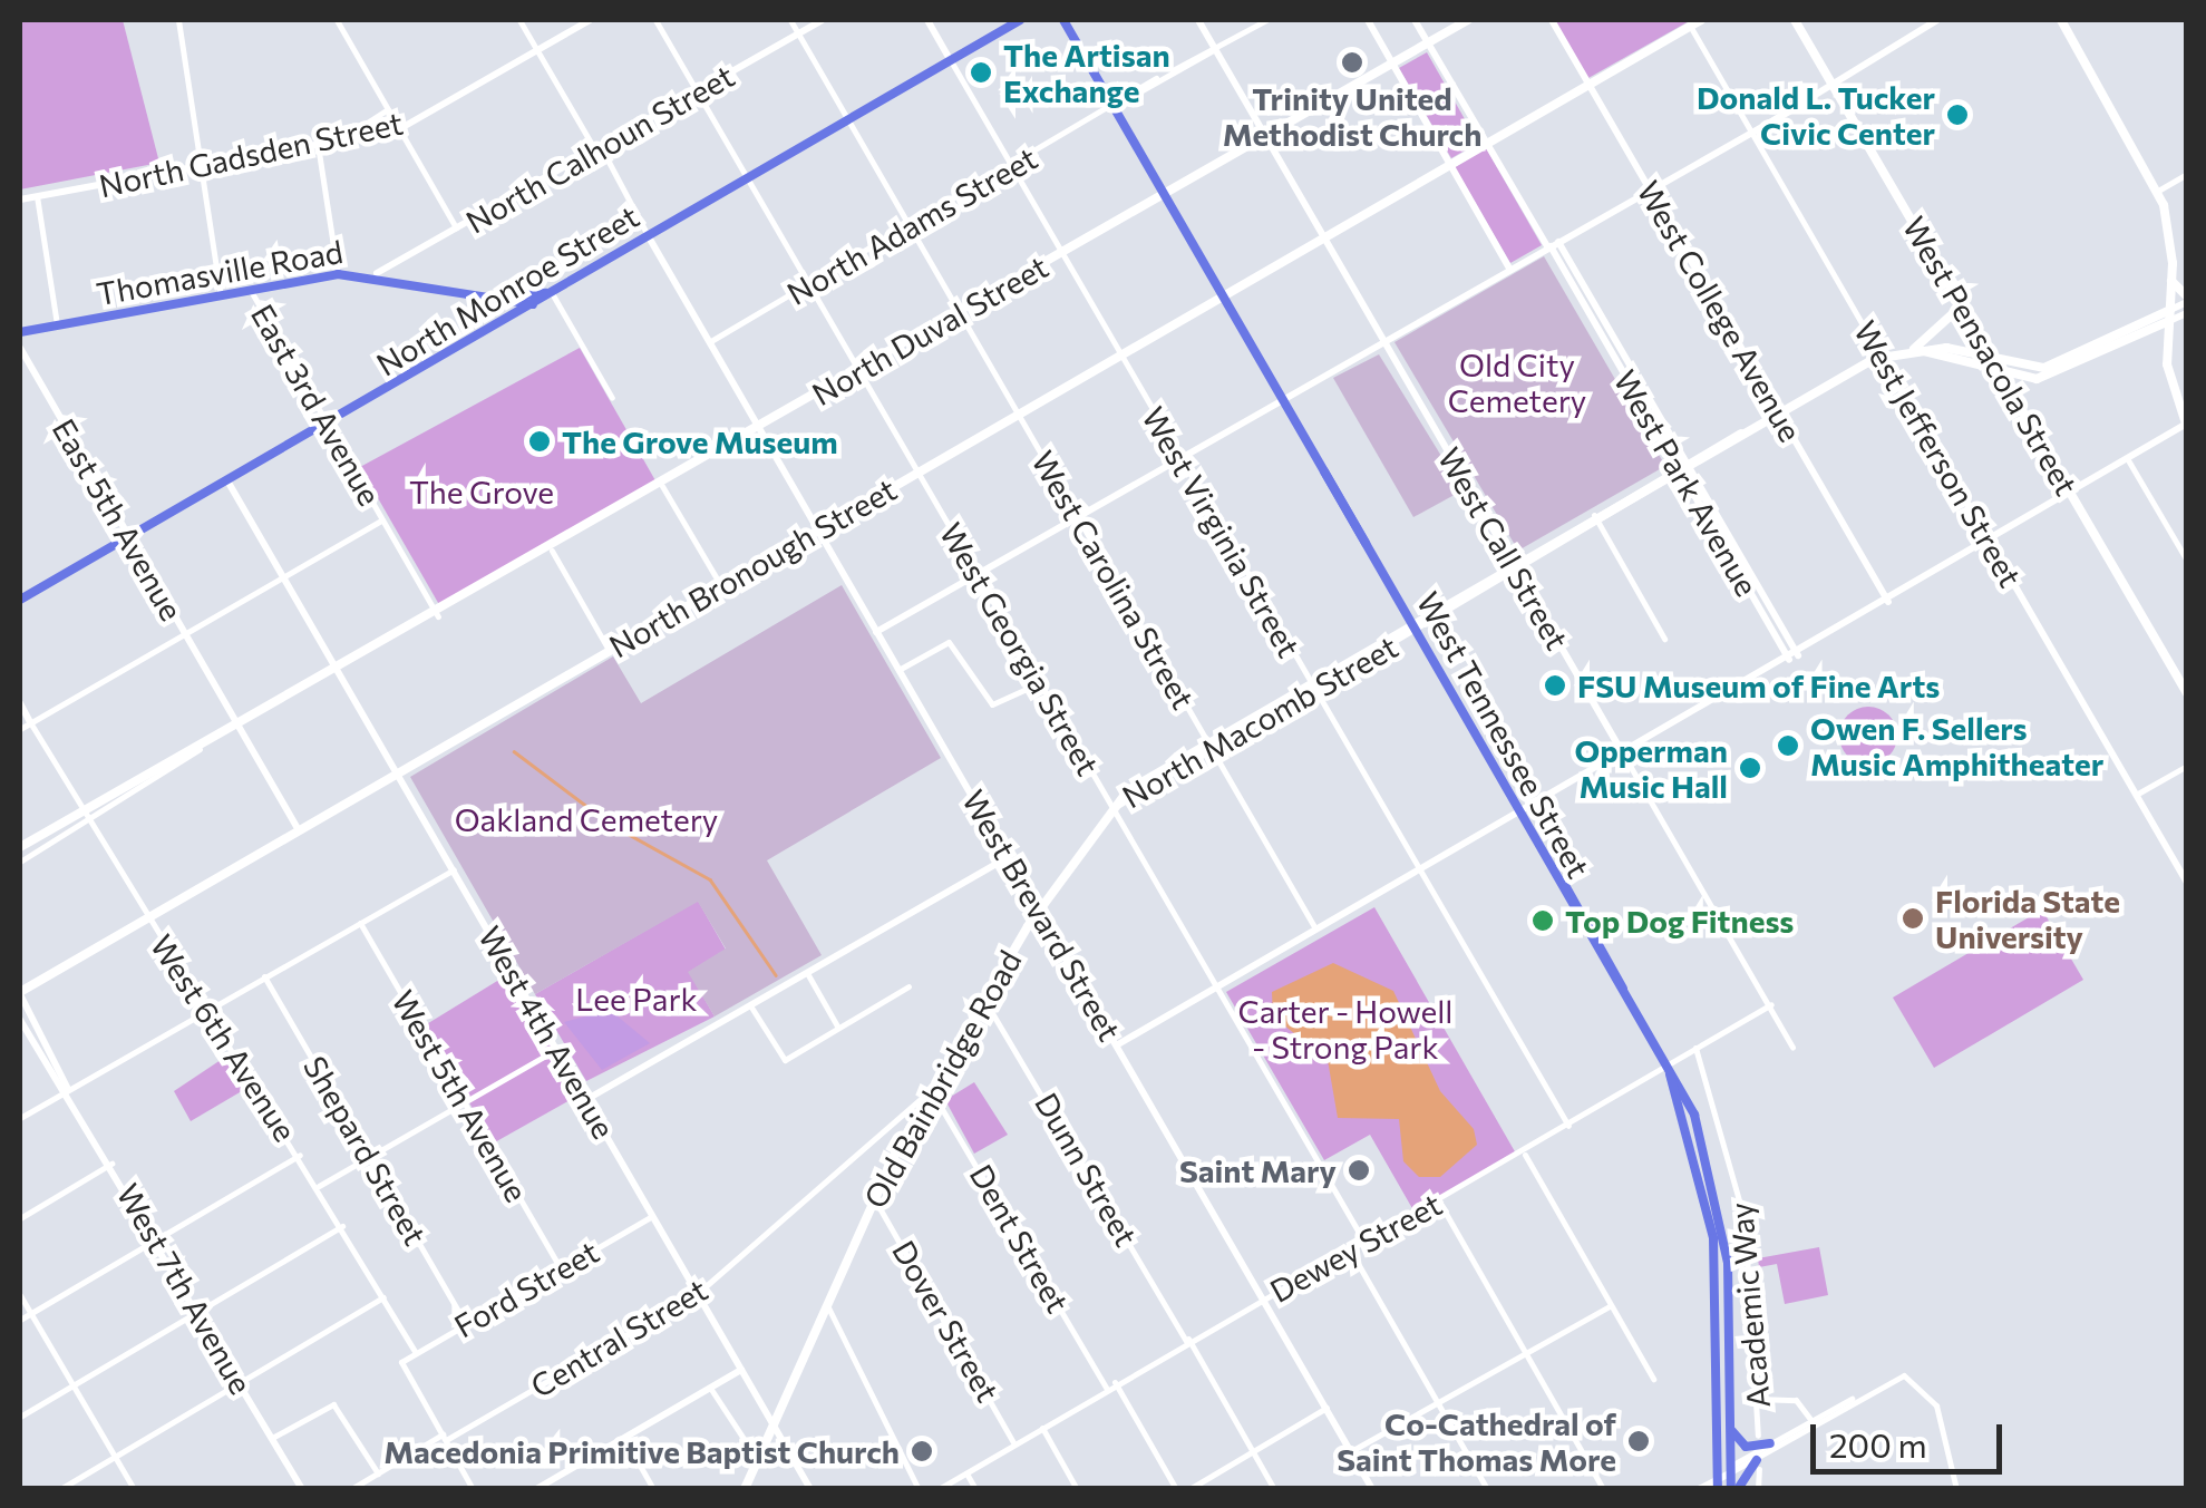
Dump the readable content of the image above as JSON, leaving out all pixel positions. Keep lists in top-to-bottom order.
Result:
{
  "streets": {
    "main road": [
      "Thomasville Road",
      "North Monroe Street",
      "North Duval Street",
      "West Pensacola Street",
      "North Bronough Street",
      "North Macomb Street",
      "West Tennessee Street",
      "Old Bainbridge Road"
    ],
    "street": [
      "North Calhoun Street",
      "North Gadsden Street",
      "North Adams Street",
      "West College Avenue",
      "East 3rd Avenue",
      "West Jefferson Street",
      "West Park Avenue",
      "East 5th Avenue",
      "West Virginia Street",
      "West Call Street",
      "West Carolina Street",
      "West Georgia Street",
      "West Brevard Street",
      "West 4th Avenue",
      "West 6th Avenue",
      "West 5th Avenue",
      "Shepard Street",
      "Dunn Street",
      "Dent Street",
      "Dewey Street",
      "West 7th Avenue",
      "Ford Street",
      "Academic Way",
      "Dover Street",
      "Central Street"
    ]
  },
  "crossings": [
    ["North Calhoun Street", "Thomasville Road"],
    ["North Calhoun Street", "West Carolina Street"],
    ["North Calhoun Street", "West Georgia Street"],
    ["North Adams Street", "West Virginia Street"],
    ["North Adams Street", "West Call Street"],
    ["North Adams Street", "West Carolina Street"],
    ["North Adams Street", "West Georgia Street"],
    ["North Adams Street", "West Tennessee Street"],
    ["North Adams Street", "West Brevard Street"],
    ["Thomasville Road", "North Monroe Street"],
    ["Thomasville Road", "East 3rd Avenue"],
    ["North Monroe Street", "East 3rd Avenue"],
    ["North Monroe Street", "East 5th Avenue"],
    ["North Monroe Street", "West Virginia Street"],
    ["North Monroe Street", "West Carolina Street"],
    ["North Monroe Street", "West Georgia Street"],
    ["North Monroe Street", "West Brevard Street"],
    ["North Monroe Street", "West 4th Avenue"],
    ["West College Avenue", "North Bronough Street"],
    ["West College Avenue", "North Macomb Street"],
    ["North Duval Street", "East 3rd Avenue"],
    ["North Duval Street", "West Park Avenue"],
    ["North Duval Street", "West Virginia Street"],
    ["North Duval Street", "West Call Street"],
    ["North Duval Street", "West Carolina Street"],
    ["North Duval Street", "West Georgia Street"],
    ["North Duval Street", "West Tennessee Street"],
    ["North Duval Street", "West Brevard Street"],
    ["North Duval Street", "West 4th Avenue"],
    ["North Duval Street", "West 6th Avenue"],
    ["West Jefferson Street", "North Bronough Street"],
    ["West Jefferson Street", "North Macomb Street"],
    ["West Park Avenue", "North Bronough Street"],
    ["West Park Avenue", "North Macomb Street"],
    ["West Virginia Street", "North Bronough Street"],
    ["West Virginia Street", "North Macomb Street"],
    ["West Virginia Street", "Dewey Street"],
    ["West Call Street", "North Bronough Street"],
    ["West Call Street", "North Macomb Street"],
    ["West Call Street", "Dewey Street"],
    ["North Bronough Street", "West Carolina Street"],
    ["North Bronough Street", "West Georgia Street"],
    ["North Bronough Street", "West Tennessee Street"],
    ["North Bronough Street", "West Brevard Street"],
    ["North Bronough Street", "West 4th Avenue"],
    ["North Bronough Street", "West 6th Avenue"],
    ["North Bronough Street", "West 7th Avenue"],
    ["West Carolina Street", "North Macomb Street"],
    ["West Georgia Street", "North Macomb Street"],
    ["West Georgia Street", "Old Bainbridge Road"],
    ["West Georgia Street", "Dewey Street"],
    ["North Macomb Street", "West Tennessee Street"],
    ["North Macomb Street", "Old Bainbridge Road"],
    ["West Tennessee Street", "Dewey Street"],
    ["West Brevard Street", "Old Bainbridge Road"],
    ["West Brevard Street", "Dewey Street"],
    ["West 4th Avenue", "Old Bainbridge Road"],
    ["West 4th Avenue", "Ford Street"],
    ["West 4th Avenue", "Central Street"],
    ["West 6th Avenue", "Ford Street"],
    ["Old Bainbridge Road", "Dunn Street"],
    ["Old Bainbridge Road", "Dent Street"],
    ["Old Bainbridge Road", "Dover Street"],
    ["Old Bainbridge Road", "Central Street"],
    ["West 5th Avenue", "Ford Street"],
    ["Shepard Street", "Ford Street"],
    ["Dunn Street", "Dewey Street"],
    ["Dent Street", "Dewey Street"],
    ["Dent Street", "Central Street"],
    ["Dewey Street", "Academic Way"],
    ["Dewey Street", "Dover Street"],
    ["Ford Street", "Central Street"]
  ],
  "parks": [
    "Old City Cemetery",
    "The Grove",
    "Oakland Cemetery",
    "Lee Park",
    "Carter - Howell - Strong Park"
  ],
  "places": [
    "Trinity United Methodist Church",
    "The Artisan Exchange",
    "Donald L. Tucker Civic Center",
    "The Grove Museum",
    "FSU Museum of Fine Arts",
    "Owen F. Sellers Music Amphitheater",
    "Opperman Music Hall",
    "Florida State University",
    "Top Dog Fitness",
    "Saint Mary",
    "Co-Cathedral of Saint Thomas More",
    "Macedonia Primitive Baptist Church"
  ],
  "scale_bar": "200 m"
}
